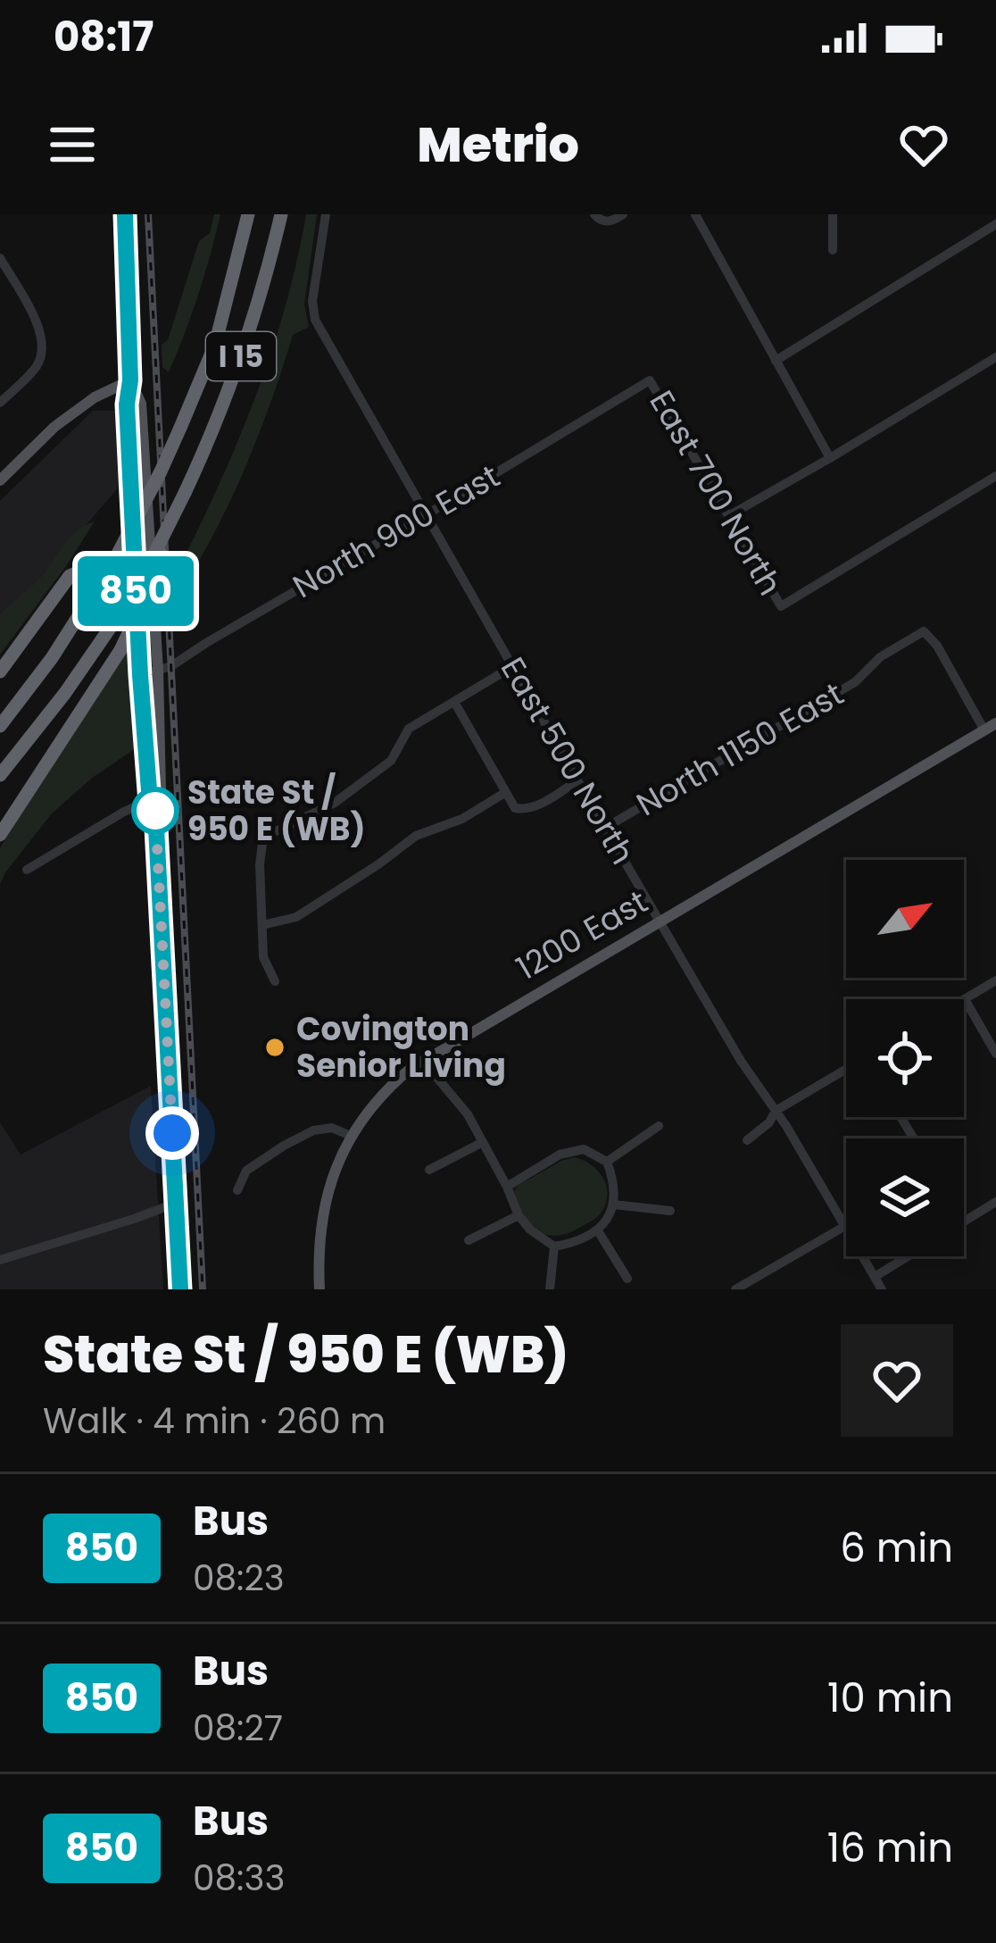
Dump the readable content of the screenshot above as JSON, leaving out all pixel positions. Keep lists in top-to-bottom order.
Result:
{
  "streets": {
    "highway": ["I 15"],
    "main road": ["1200 East"],
    "street": [
      "East 700 North",
      "North 900 East",
      "North 1150 East",
      "East 500 North"
    ]
  },
  "crossings": [
    ["East 700 North", "North 900 East"],
    ["North 900 East", "East 500 North"],
    ["North 1150 East", "East 500 North"],
    ["North 1150 East", "1200 East"],
    ["East 500 North", "1200 East"]
  ],
  "places": ["State St / 950 E (WB)", "Covington Senior Living"],
  "lines": ["bus line 850"],
  "north": "top right",
  "page": {
    "status": "08:17",
    "header": "Metrio",
    "on_map": "850",
    "heading": ["State St / 950 E (WB)", "Walk · 4 min · 260 m"],
    "list": [
      {
        "mark": "850",
        "name": "Bus",
        "note": "08:23",
        "value": "6 min"
      },
      {
        "mark": "850",
        "name": "Bus",
        "note": "08:27",
        "value": "10 min"
      },
      {
        "mark": "850",
        "name": "Bus",
        "note": "08:33",
        "value": "16 min"
      }
    ]
  }
}
